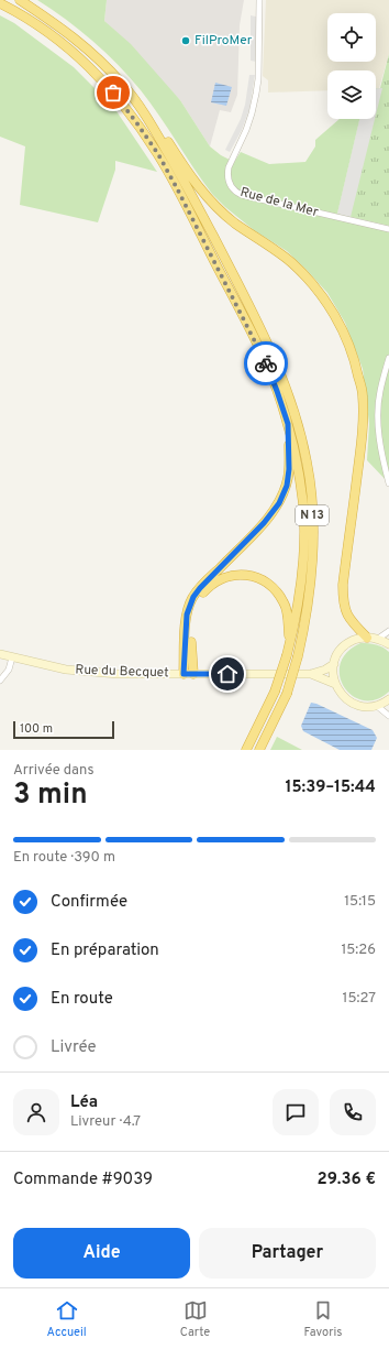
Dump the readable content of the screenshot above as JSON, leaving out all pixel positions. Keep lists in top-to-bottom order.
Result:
{
  "streets": {
    "highway": ["N 13"],
    "main road": ["Rue du Becquet"],
    "street": ["Rue de la Mer"]
  },
  "places": ["FilProMer"],
  "scale_bar": "100 m",
  "page": {
    "scale": "100 m",
    "heading": ["3 min", "Arrivée dans", "15:39–15:44"],
    "panel": [
      "Léa",
      "Livreur · 4.7",
      "Commande #9039",
      "29.36 €"
    ],
    "bar": "En route · 390 m",
    "list": [
      ["Confirmée", "15:15"],
      ["En préparation", "15:26"],
      ["En route", "15:27"],
      "Livrée"
    ],
    "buttons": ["Aide", "Partager"],
    "tabs": ["Accueil", "Carte", "Favoris"]
  }
}
